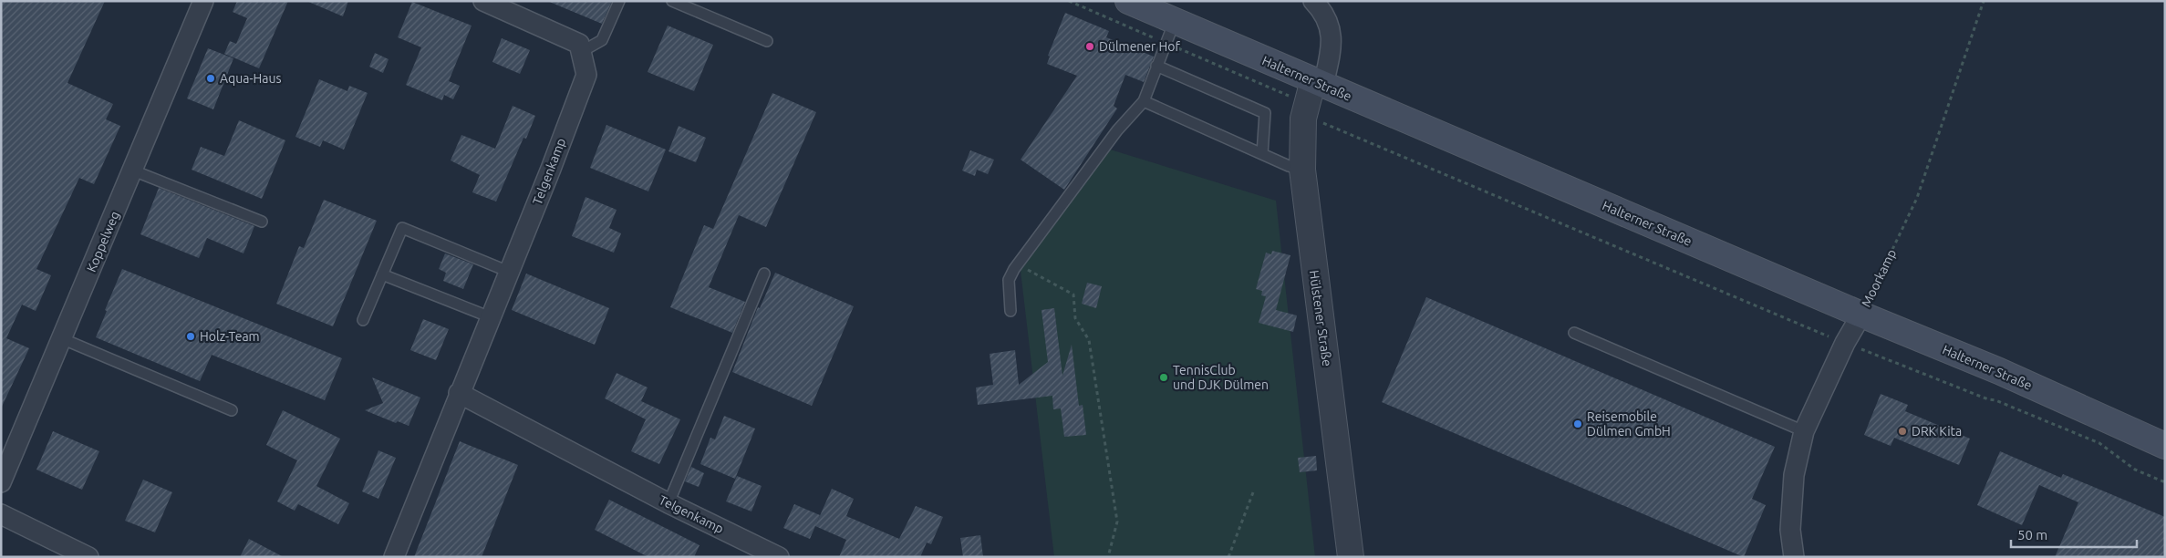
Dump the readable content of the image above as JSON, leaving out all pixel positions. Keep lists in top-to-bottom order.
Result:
{
  "streets": {
    "main road": ["Halterner Straße"],
    "street": [
      "Telgenkamp",
      "Koppelweg",
      "Moorkamp",
      "Hülstener Straße"
    ]
  },
  "crossings": [
    ["Halterner Straße", "Moorkamp"],
    ["Halterner Straße", "Hülstener Straße"]
  ],
  "places": [
    "Dülmener Hof",
    "Aqua-Haus",
    "Holz-Team",
    "TennisClub und DJK Dülmen",
    "Reisemobile Dülmen GmbH",
    "DRK Kita"
  ],
  "scale_bar": "50 m"
}
